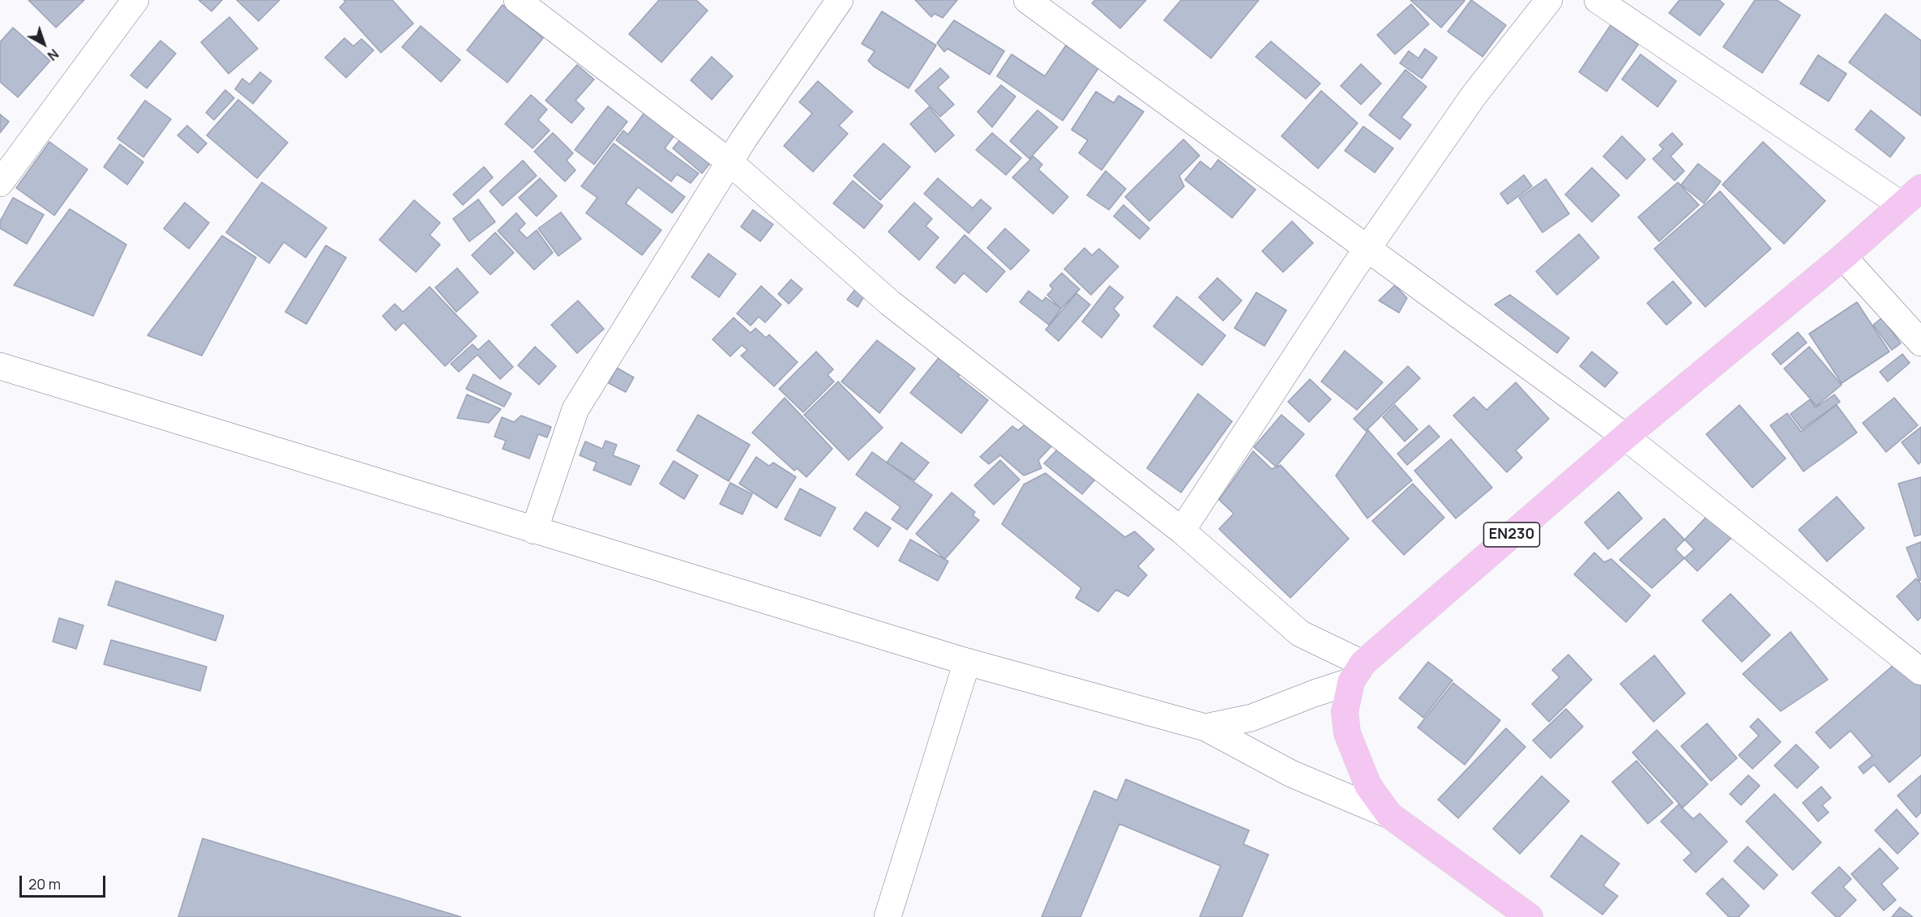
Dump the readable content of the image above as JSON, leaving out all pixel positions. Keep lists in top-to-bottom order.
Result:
{
  "streets": {
    "main road": ["EN230"]
  },
  "scale_bar": "20 m",
  "north": "bottom right"
}
